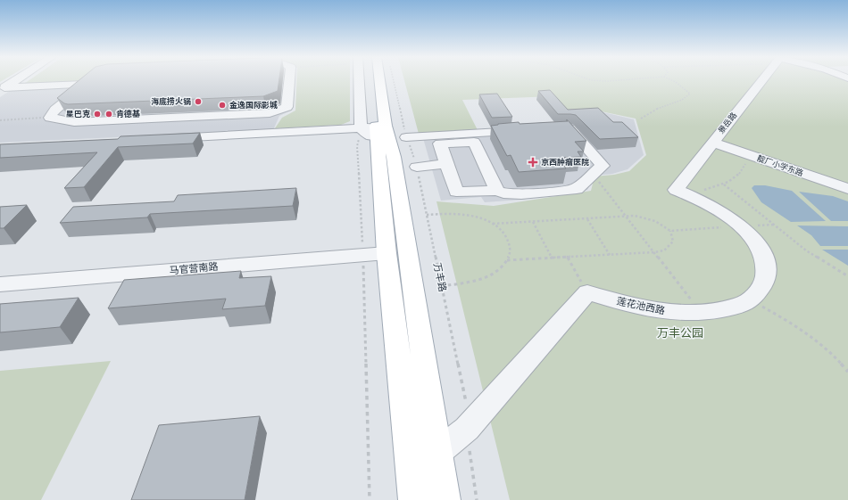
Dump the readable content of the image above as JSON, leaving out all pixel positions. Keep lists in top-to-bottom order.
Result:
{
  "streets": {
    "street": [
      "景岳路",
      "靛厂小学东路",
      "马官营南路",
      "莲花池西路"
    ],
    "path": ["万丰路"]
  },
  "crossings": [
    ["景岳路", "靛厂小学东路"],
    ["景岳路", "莲花池西路"]
  ],
  "parks": ["万丰公园"],
  "places": {
    "other": [
      "海底捞火锅",
      "金逸国际影城",
      "星巴克",
      "肯德基"
    ],
    "health": ["京西肿瘤医院"]
  }
}
